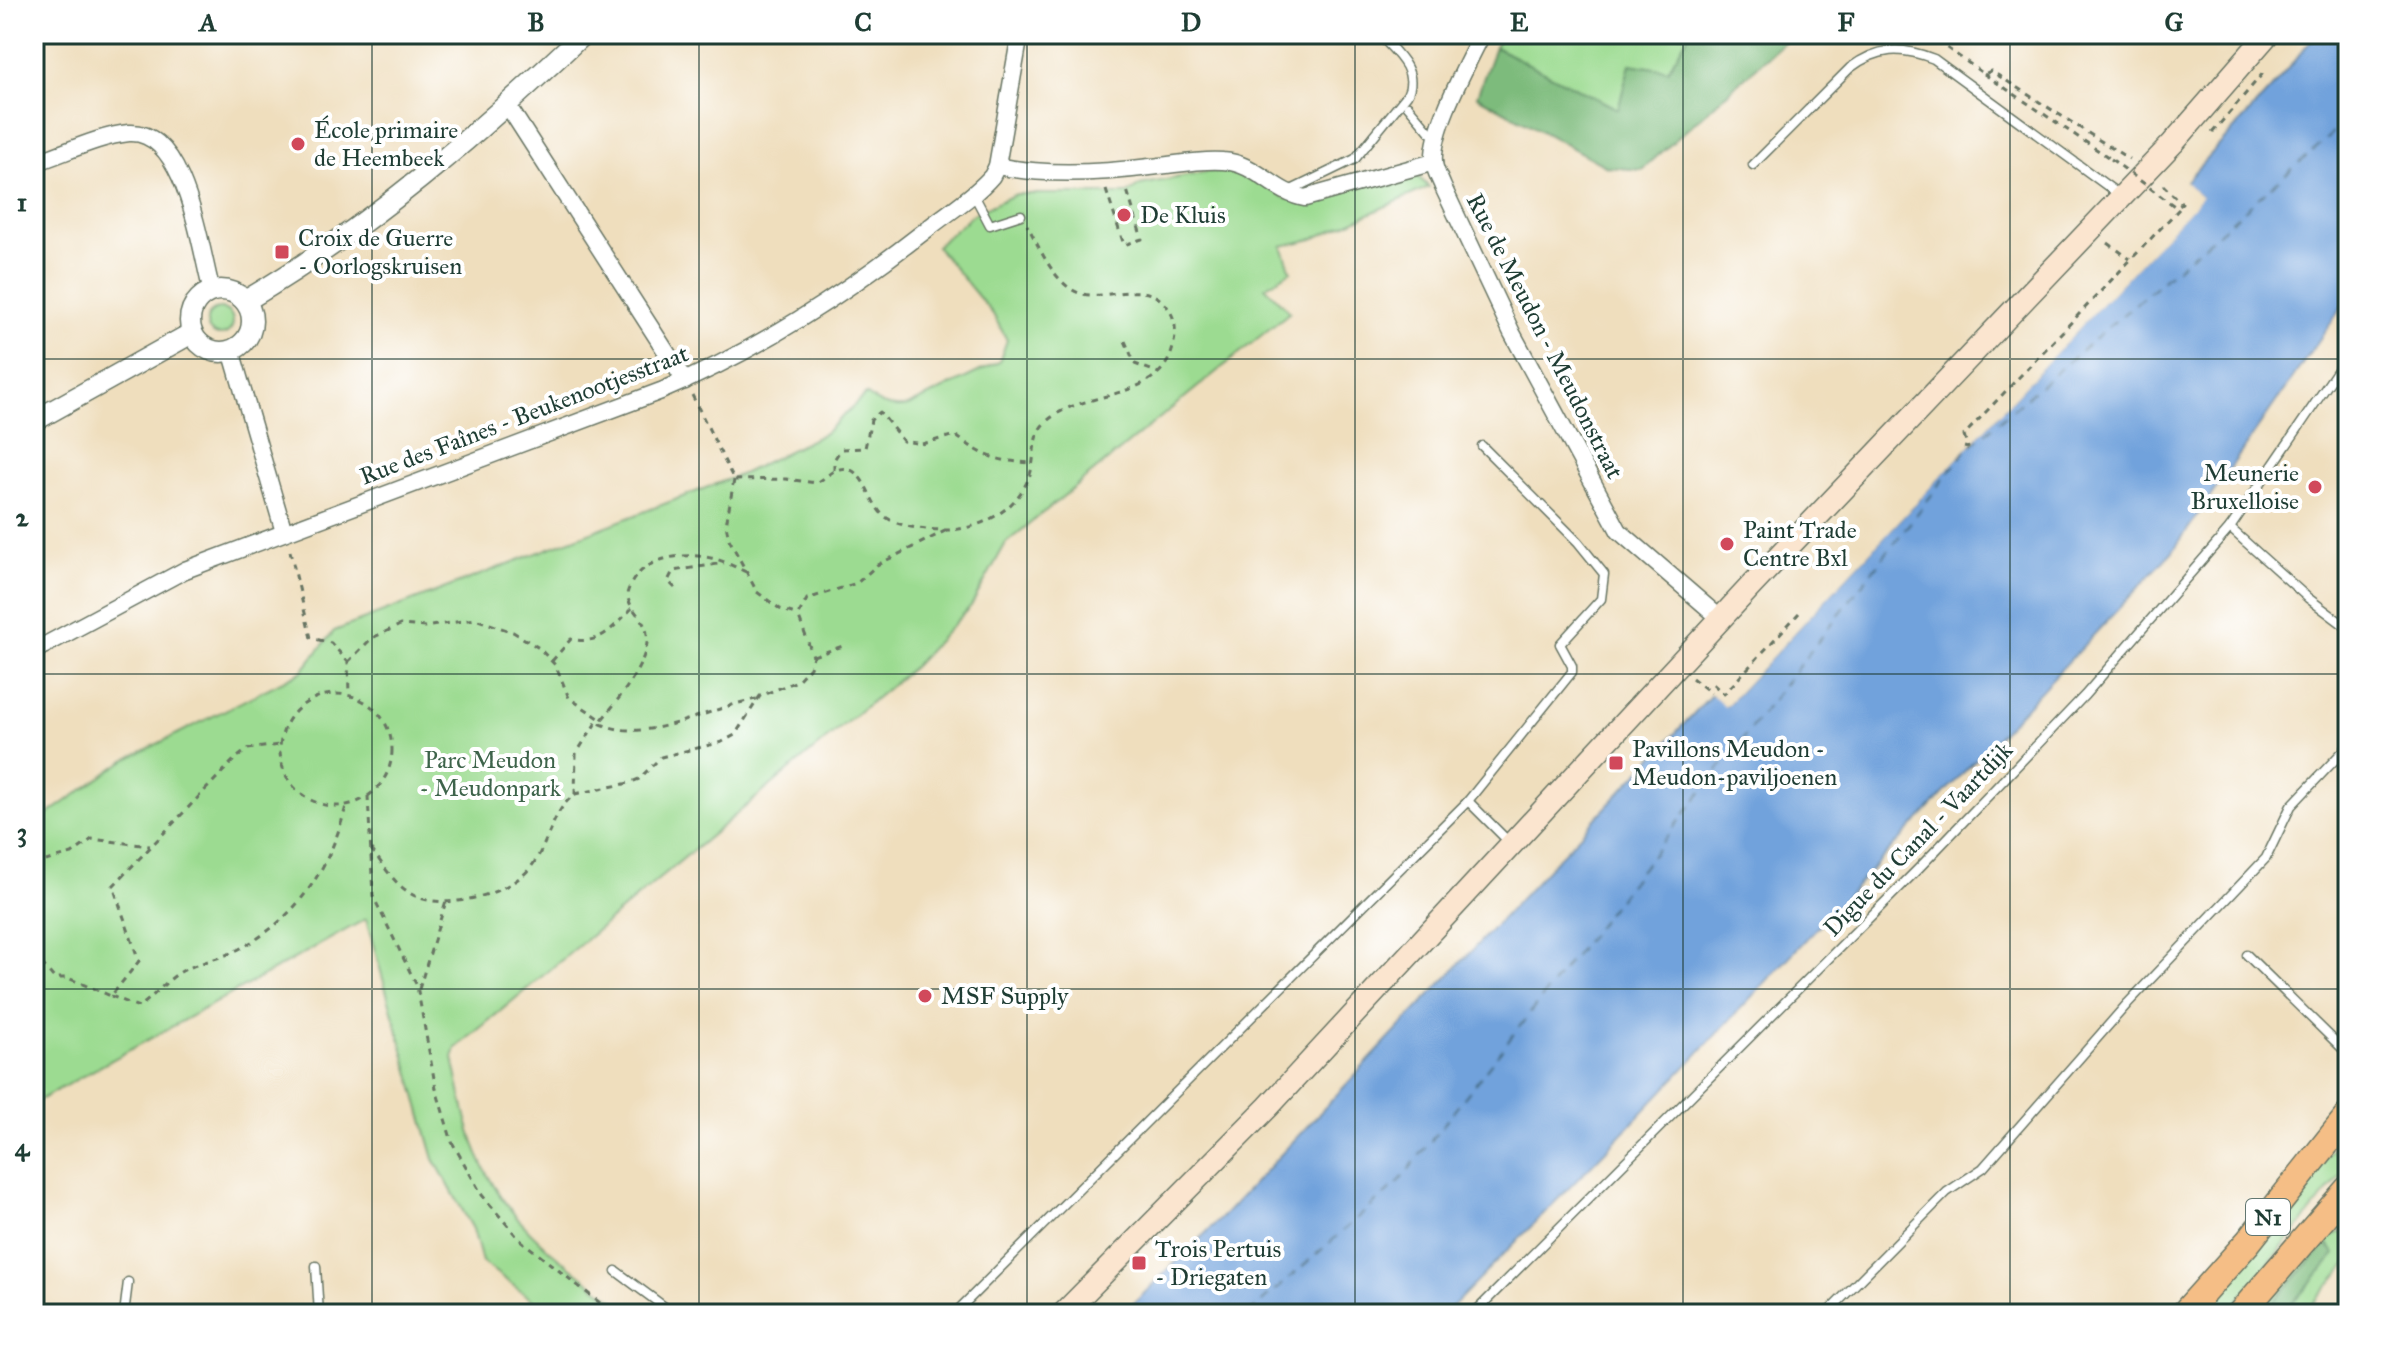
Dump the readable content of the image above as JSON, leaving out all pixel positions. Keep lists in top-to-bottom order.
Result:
{
  "streets": {
    "main road": ["N1"],
    "street": ["Rue de Meudon - Meudonstraat", "Rue des Faînes - Beukenootjesstraat"],
    "lane": ["Digue du Canal - Vaartdijk"]
  },
  "parks": ["Parc Meudon - Meudonpark"],
  "places": {
    "other": [
      "École primaire de Heembeek",
      "De Kluis",
      "Meunerie Bruxelloise",
      "Paint Trade Centre Bxl",
      "MSF Supply"
    ],
    "transit": ["Croix de Guerre - Oorlogskruisen", "Pavillons Meudon - Meudon-paviljoenen", "Trois Pertuis - Driegaten"]
  },
  "grid": {
    "columns": [
      "A",
      "B",
      "C",
      "D",
      "E",
      "F",
      "G"
    ],
    "rows": [
      "1",
      "2",
      "3",
      "4"
    ]
  }
}
